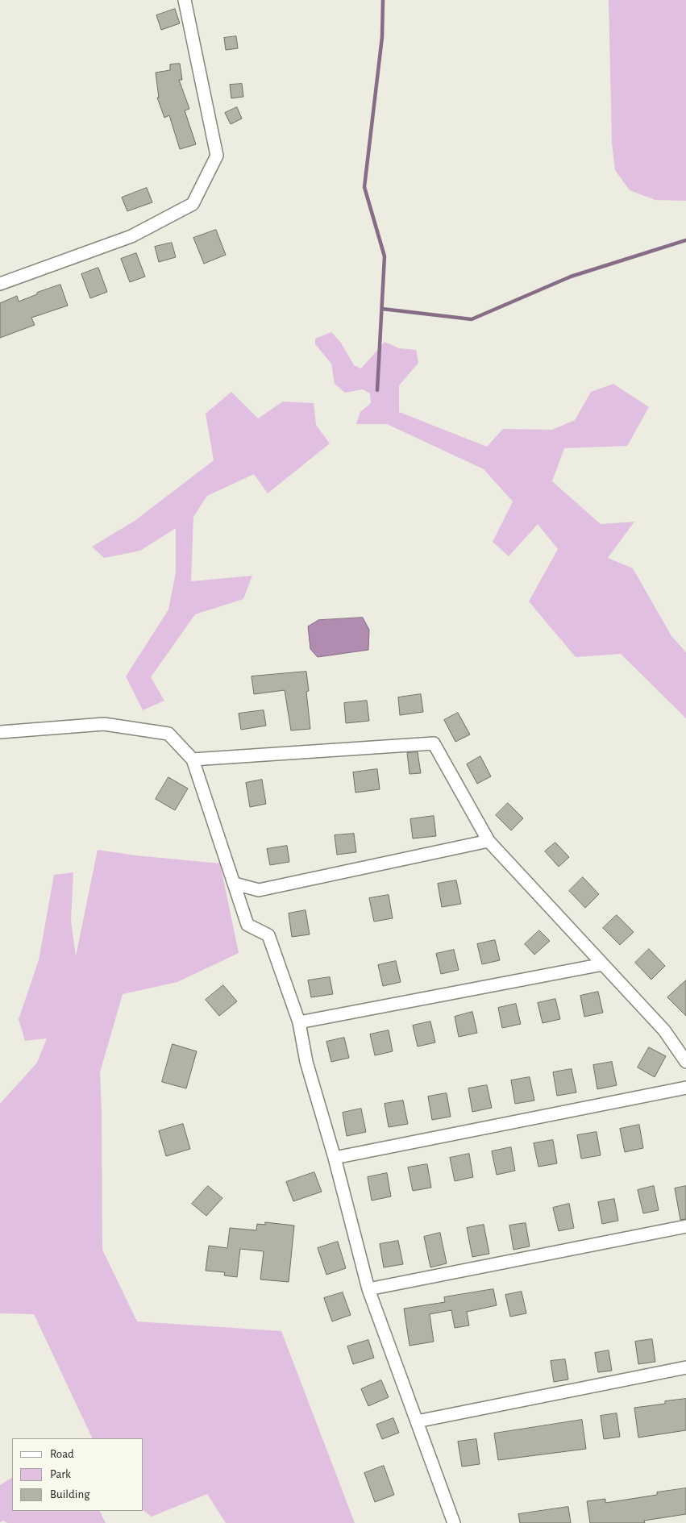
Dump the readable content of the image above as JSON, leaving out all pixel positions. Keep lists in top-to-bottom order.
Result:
{
  "legend": ["Road", "Park", "Building"]
}
